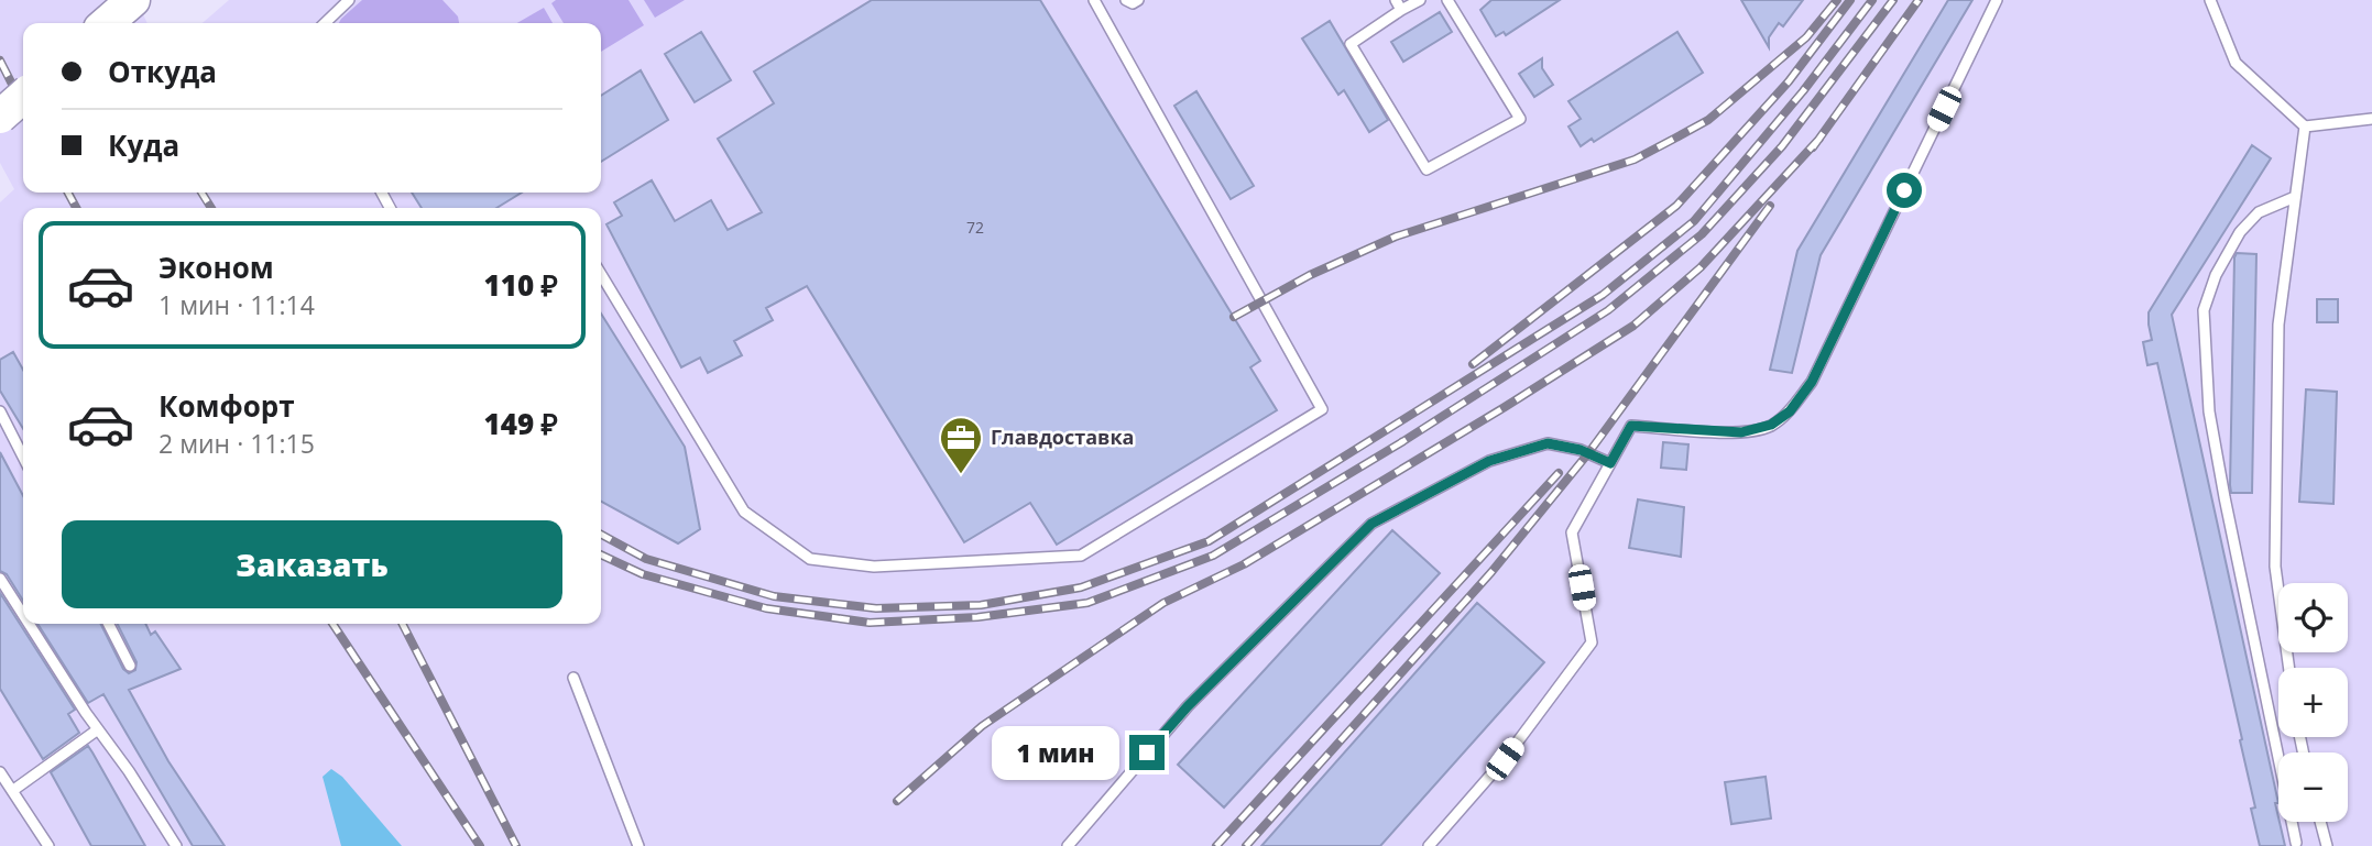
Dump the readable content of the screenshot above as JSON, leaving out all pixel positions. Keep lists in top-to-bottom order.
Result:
{
  "places": {
    "office": ["Главдоставка"]
  },
  "house_numbers": ["72"],
  "page": {
    "banner": ["Откуда", "Куда"],
    "list": [
      {
        "name": "Эконом",
        "note": "1 мин · 11:14",
        "value": "110 ₽"
      },
      {
        "name": "Комфорт",
        "note": "2 мин · 11:15",
        "value": "149 ₽"
      }
    ],
    "buttons": "Заказать",
    "map_buttons": ["+", "−"],
    "bubble": "1 мин"
  }
}
